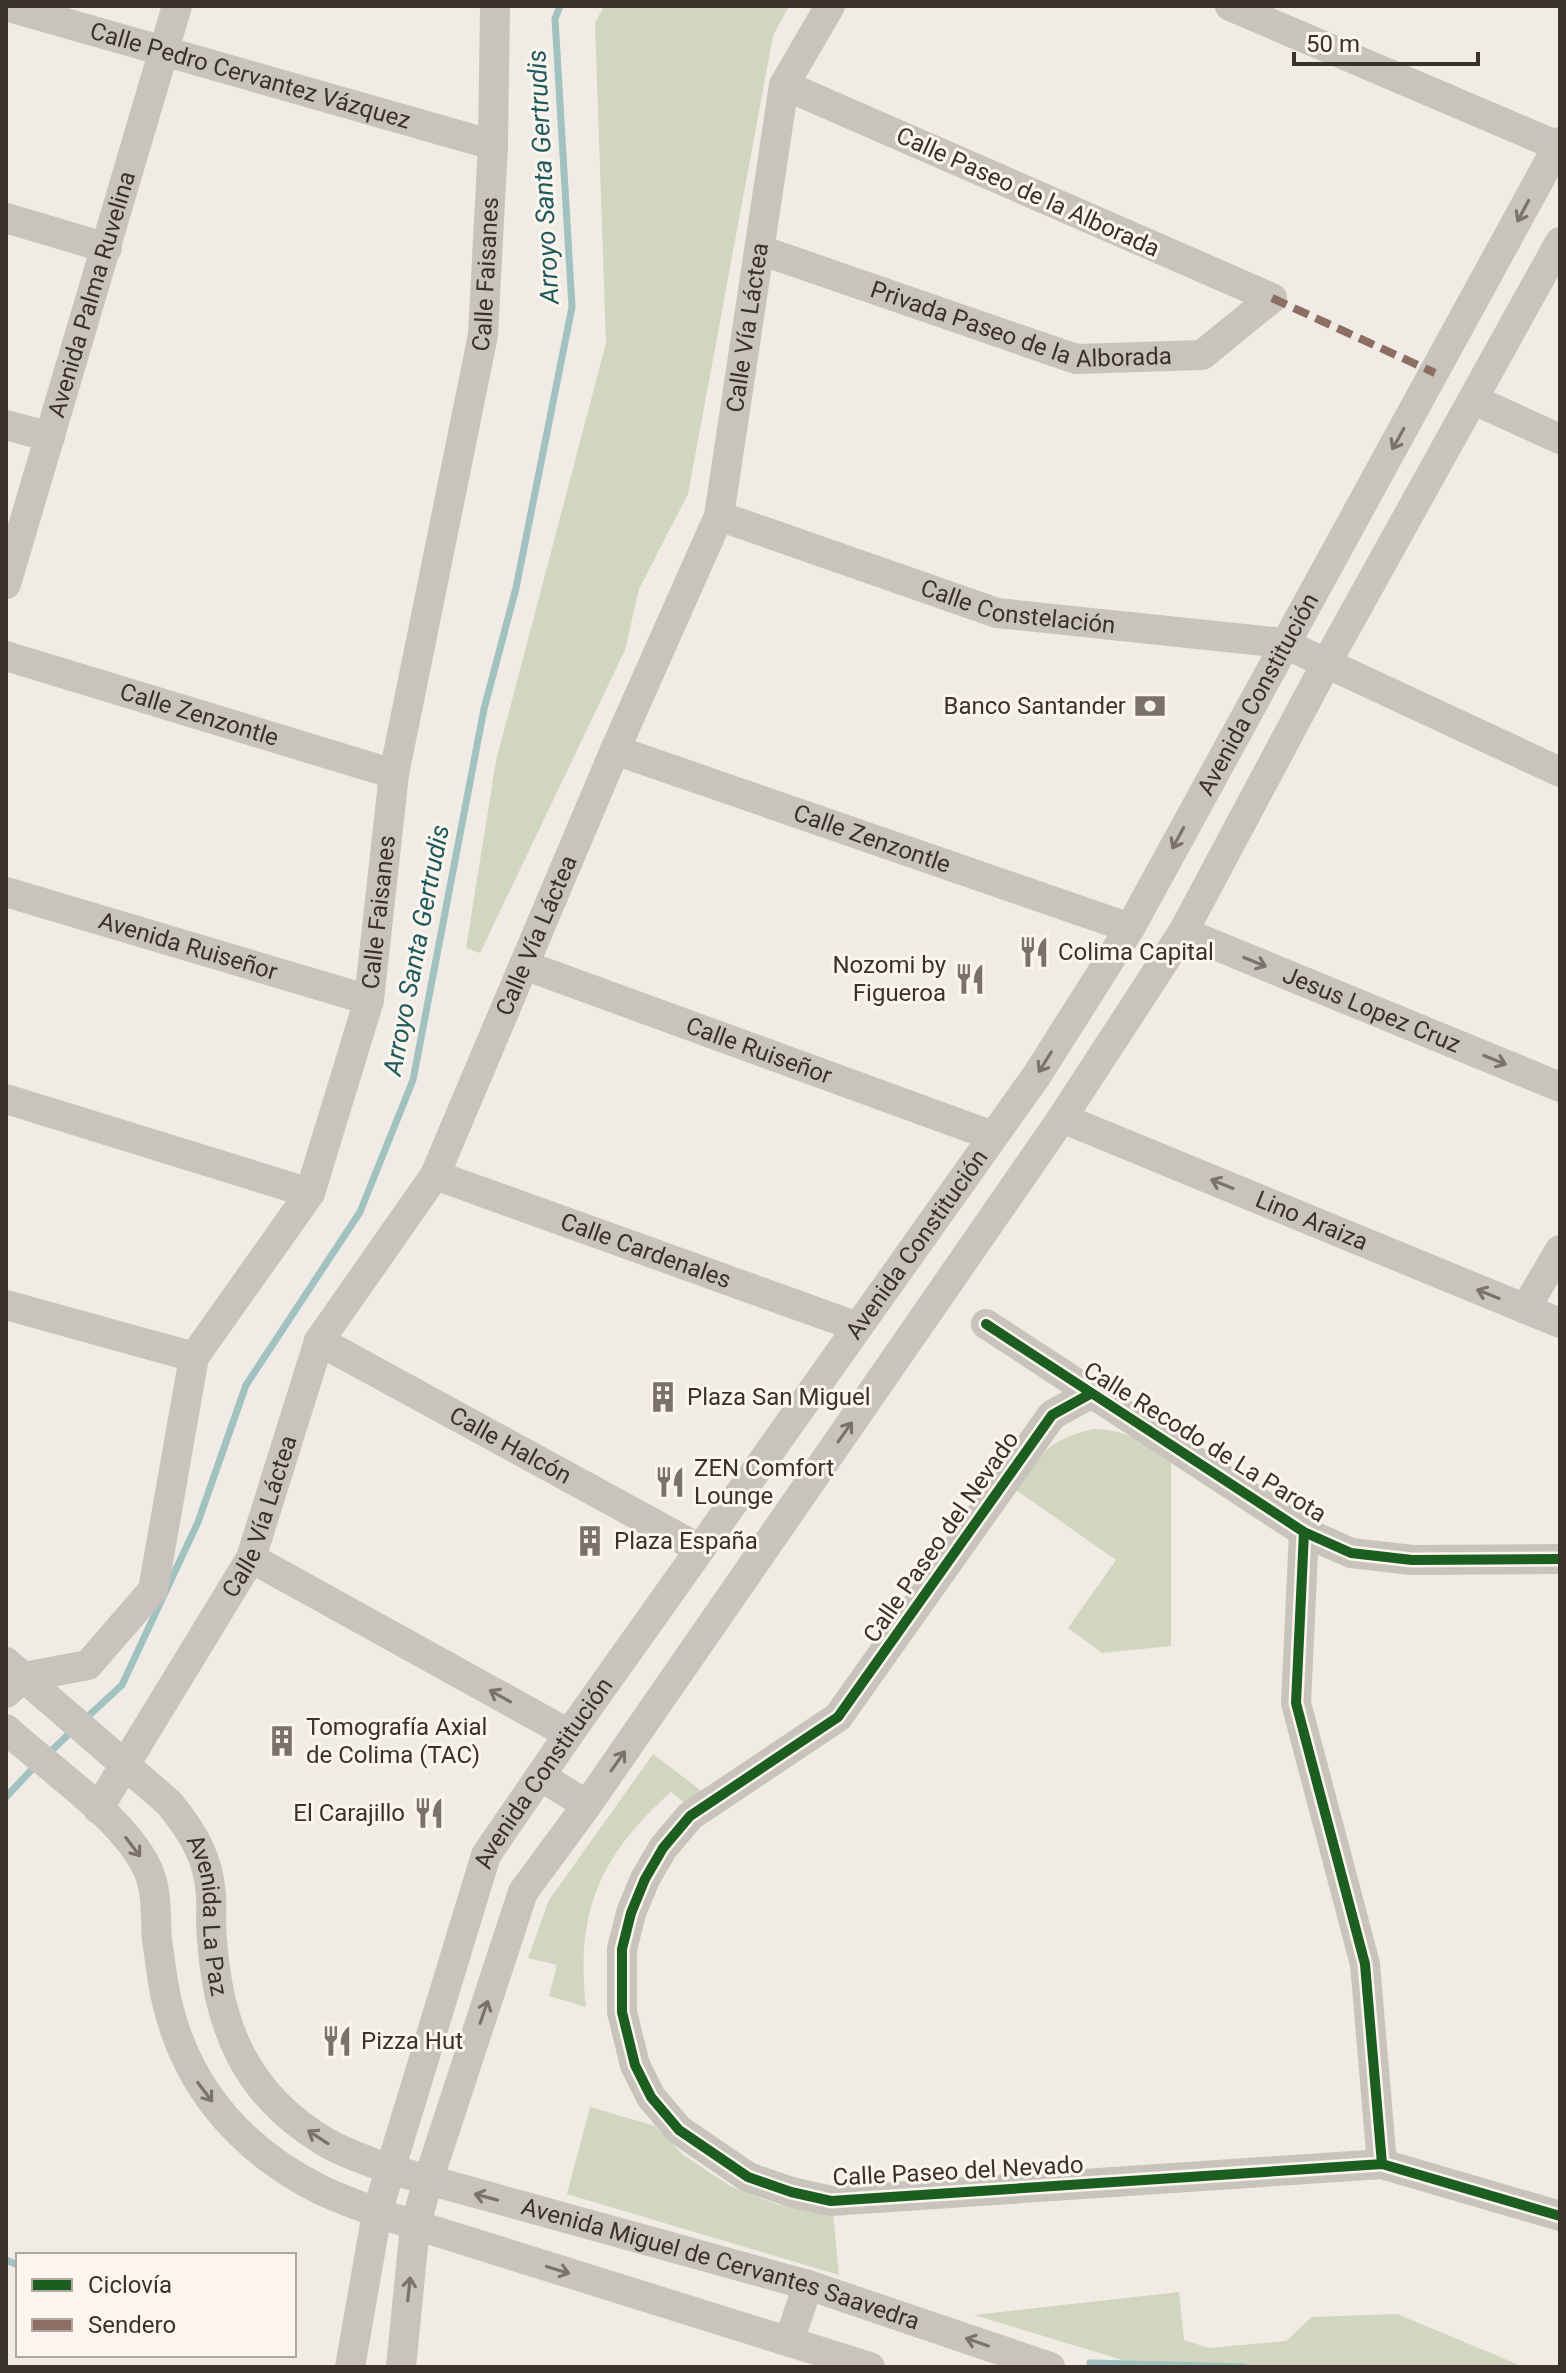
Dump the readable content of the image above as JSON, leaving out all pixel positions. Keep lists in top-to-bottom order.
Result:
{
  "streets": {
    "street": [
      "Calle Pedro Cervantez Vázquez",
      "Calle Paseo de la Alborada",
      "Calle Faisanes",
      "Avenida Palma Ruvelina",
      "Privada Paseo de la Alborada",
      "Calle Vía Láctea",
      "Calle Constelación",
      "Avenida Constitución",
      "Calle Zenzontle",
      "Avenida Ruiseñor",
      "Jesus Lopez Cruz",
      "Calle Ruiseñor",
      "Lino Araiza",
      "Calle Cardenales",
      "Calle Recodo de La Parota",
      "Calle Halcón",
      "Calle Paseo del Nevado",
      "Avenida La Paz",
      "Avenida Miguel de Cervantes Saavedra"
    ]
  },
  "crossings": [
    ["Calle Pedro Cervantez Vázquez", "Calle Faisanes"],
    ["Calle Pedro Cervantez Vázquez", "Avenida Palma Ruvelina"],
    ["Calle Paseo de la Alborada", "Privada Paseo de la Alborada"],
    ["Calle Paseo de la Alborada", "Calle Vía Láctea"],
    ["Calle Faisanes", "Calle Zenzontle"],
    ["Calle Faisanes", "Avenida Ruiseñor"],
    ["Calle Faisanes", "Avenida La Paz"],
    ["Privada Paseo de la Alborada", "Calle Vía Láctea"],
    ["Calle Vía Láctea", "Calle Constelación"],
    ["Calle Vía Láctea", "Calle Zenzontle"],
    ["Calle Vía Láctea", "Calle Ruiseñor"],
    ["Calle Vía Láctea", "Calle Cardenales"],
    ["Calle Vía Láctea", "Calle Halcón"],
    ["Calle Vía Láctea", "Avenida La Paz"],
    ["Calle Constelación", "Avenida Constitución"],
    ["Avenida Constitución", "Calle Zenzontle"],
    ["Avenida Constitución", "Jesus Lopez Cruz"],
    ["Avenida Constitución", "Calle Ruiseñor"],
    ["Avenida Constitución", "Lino Araiza"],
    ["Avenida Constitución", "Calle Cardenales"],
    ["Avenida Constitución", "Calle Halcón"],
    ["Avenida Constitución", "Avenida La Paz"],
    ["Avenida Constitución", "Avenida Miguel de Cervantes Saavedra"],
    ["Calle Recodo de La Parota", "Calle Paseo del Nevado"],
    ["Avenida La Paz", "Avenida Miguel de Cervantes Saavedra"]
  ],
  "one_way": ["Jesus Lopez Cruz", "Lino Araiza"],
  "water": ["Arroyo Santa Gertrudis"],
  "places": {
    "bank": ["Banco Santander"],
    "restaurant": [
      "Colima Capital",
      "Nozomi by Figueroa",
      "ZEN Comfort Lounge",
      "El Carajillo",
      "Pizza Hut"
    ],
    "building": ["Plaza San Miguel", "Plaza España", "Tomografía Axial de Colima (TAC)"]
  },
  "legend": ["Ciclovía", "Sendero"],
  "scale_bar": "50 m"
}
